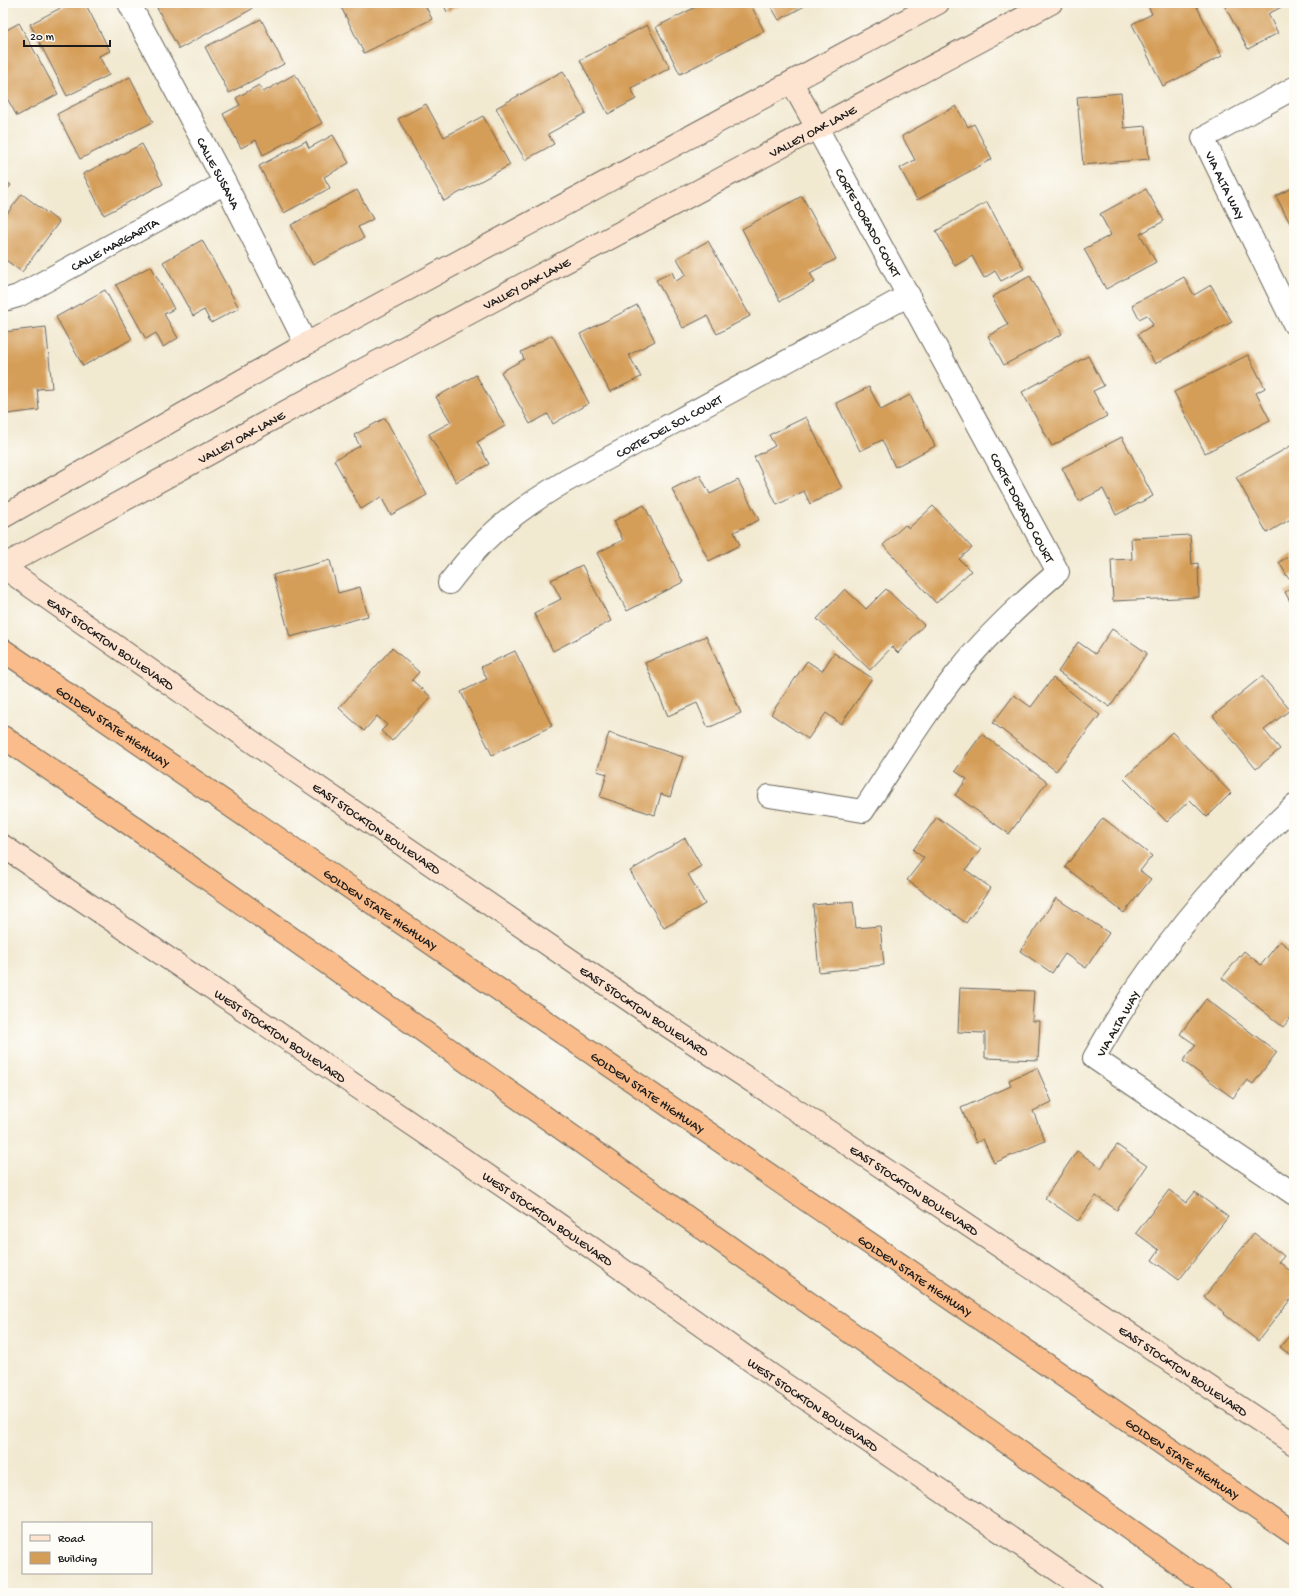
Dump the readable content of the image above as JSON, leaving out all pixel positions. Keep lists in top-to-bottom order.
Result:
{
  "streets": {
    "highway": ["GOLDEN STATE HIGHWAY"],
    "street": [
      "VALLEY OAK LANE",
      "CALLE SUSANA",
      "VIA ALTA WAY",
      "CORTE DORADO COURT",
      "CALLE MARGARITA",
      "CORTE DEL SOL COURT",
      "EAST STOCKTON BOULEVARD",
      "WEST STOCKTON BOULEVARD"
    ]
  },
  "crossings": [
    ["VALLEY OAK LANE", "CORTE DORADO COURT"],
    ["VALLEY OAK LANE", "EAST STOCKTON BOULEVARD"],
    ["CALLE SUSANA", "CALLE MARGARITA"],
    ["CORTE DORADO COURT", "CORTE DEL SOL COURT"]
  ],
  "legend": ["Road", "Building"],
  "scale_bar": "20 m"
}
